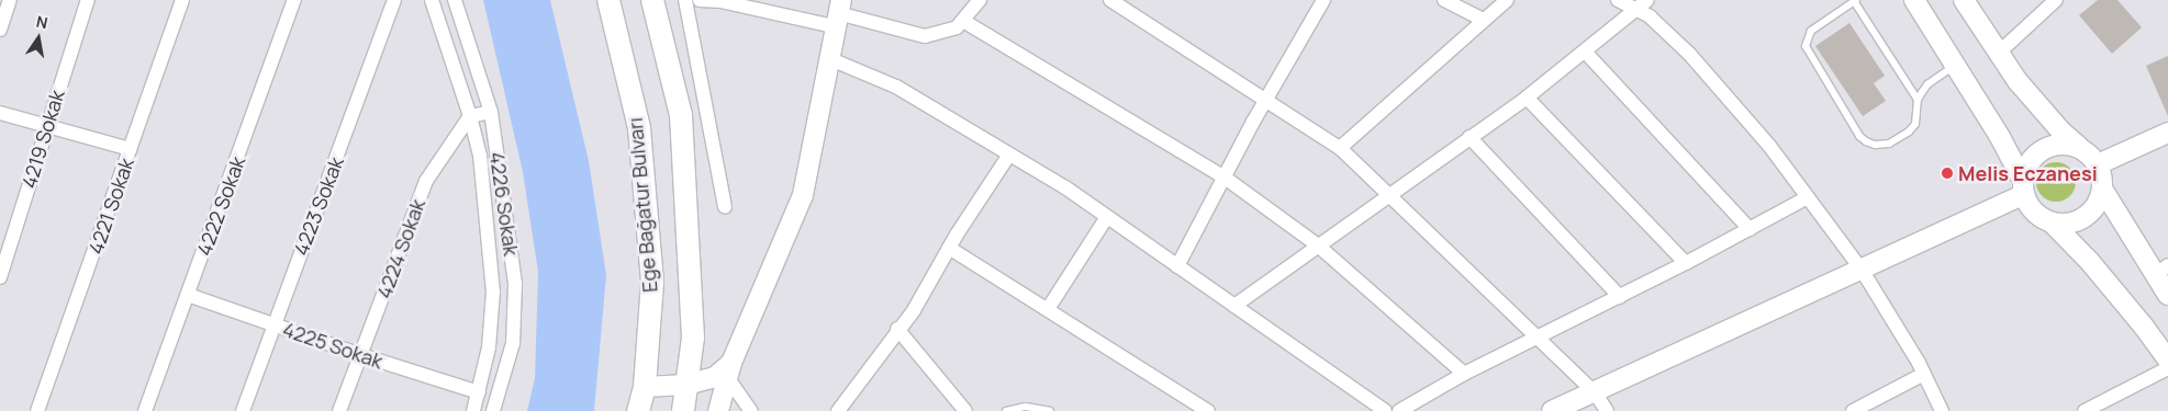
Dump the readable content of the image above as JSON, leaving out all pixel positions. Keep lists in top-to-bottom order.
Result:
{
  "streets": {
    "main road": ["Ege Bağatur Bulvarı"],
    "street": [
      "4219 Sokak",
      "4226 Sokak",
      "4221 Sokak",
      "4222 Sokak",
      "4223 Sokak",
      "4224 Sokak",
      "4225 Sokak"
    ]
  },
  "crossings": [
    ["4222 Sokak", "4225 Sokak"],
    ["4223 Sokak", "4225 Sokak"],
    ["4224 Sokak", "4225 Sokak"]
  ],
  "places": ["Melis Eczanesi"],
  "north": "top"
}
